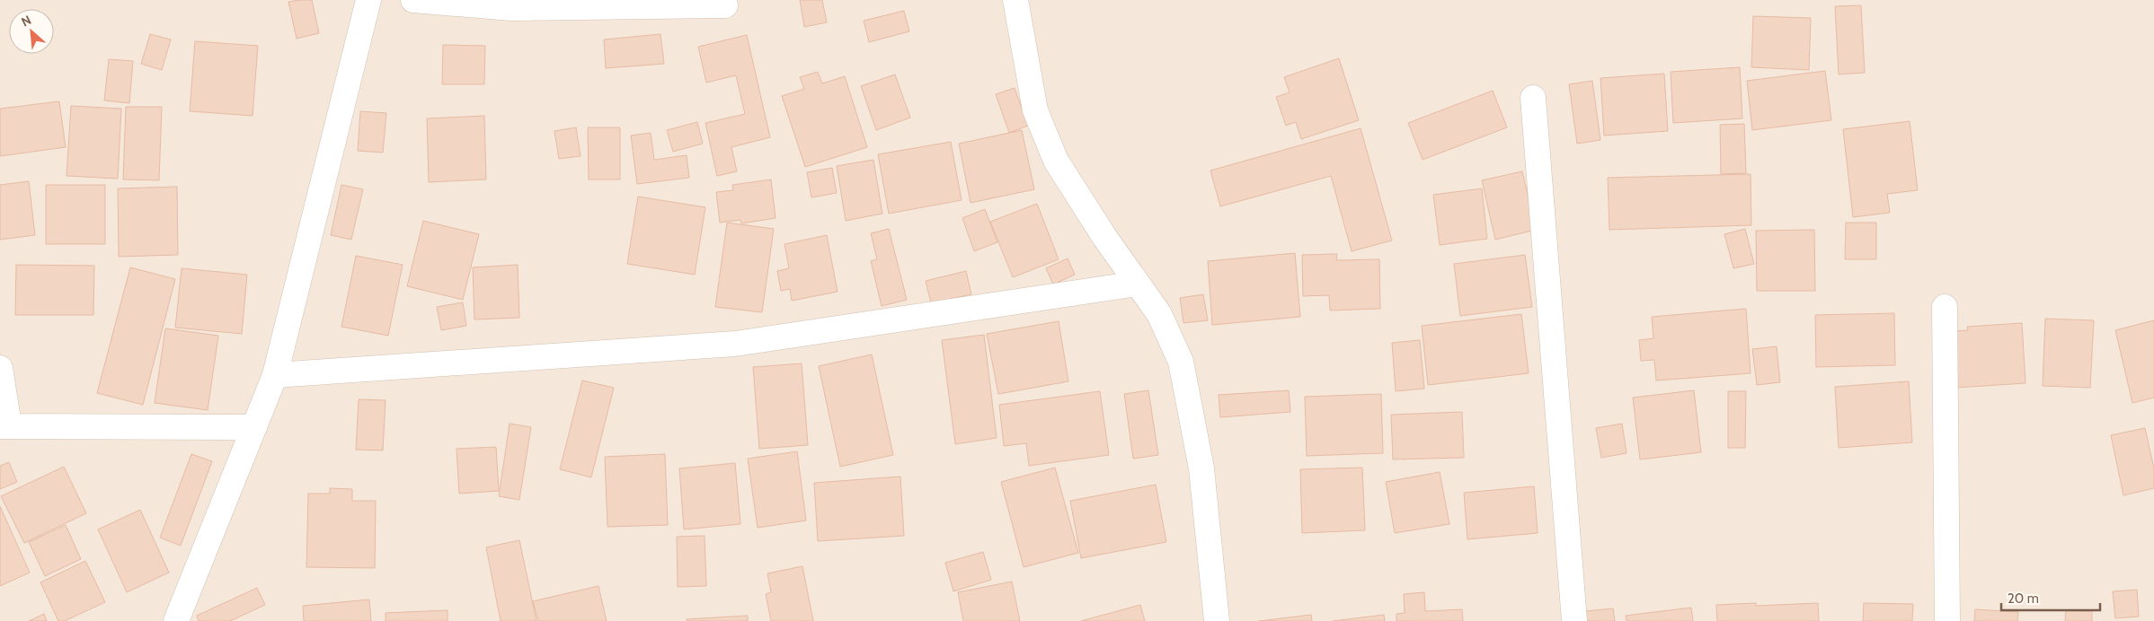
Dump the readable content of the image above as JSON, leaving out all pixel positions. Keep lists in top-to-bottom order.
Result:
{
  "scale_bar": "20 m",
  "north": "top left"
}
